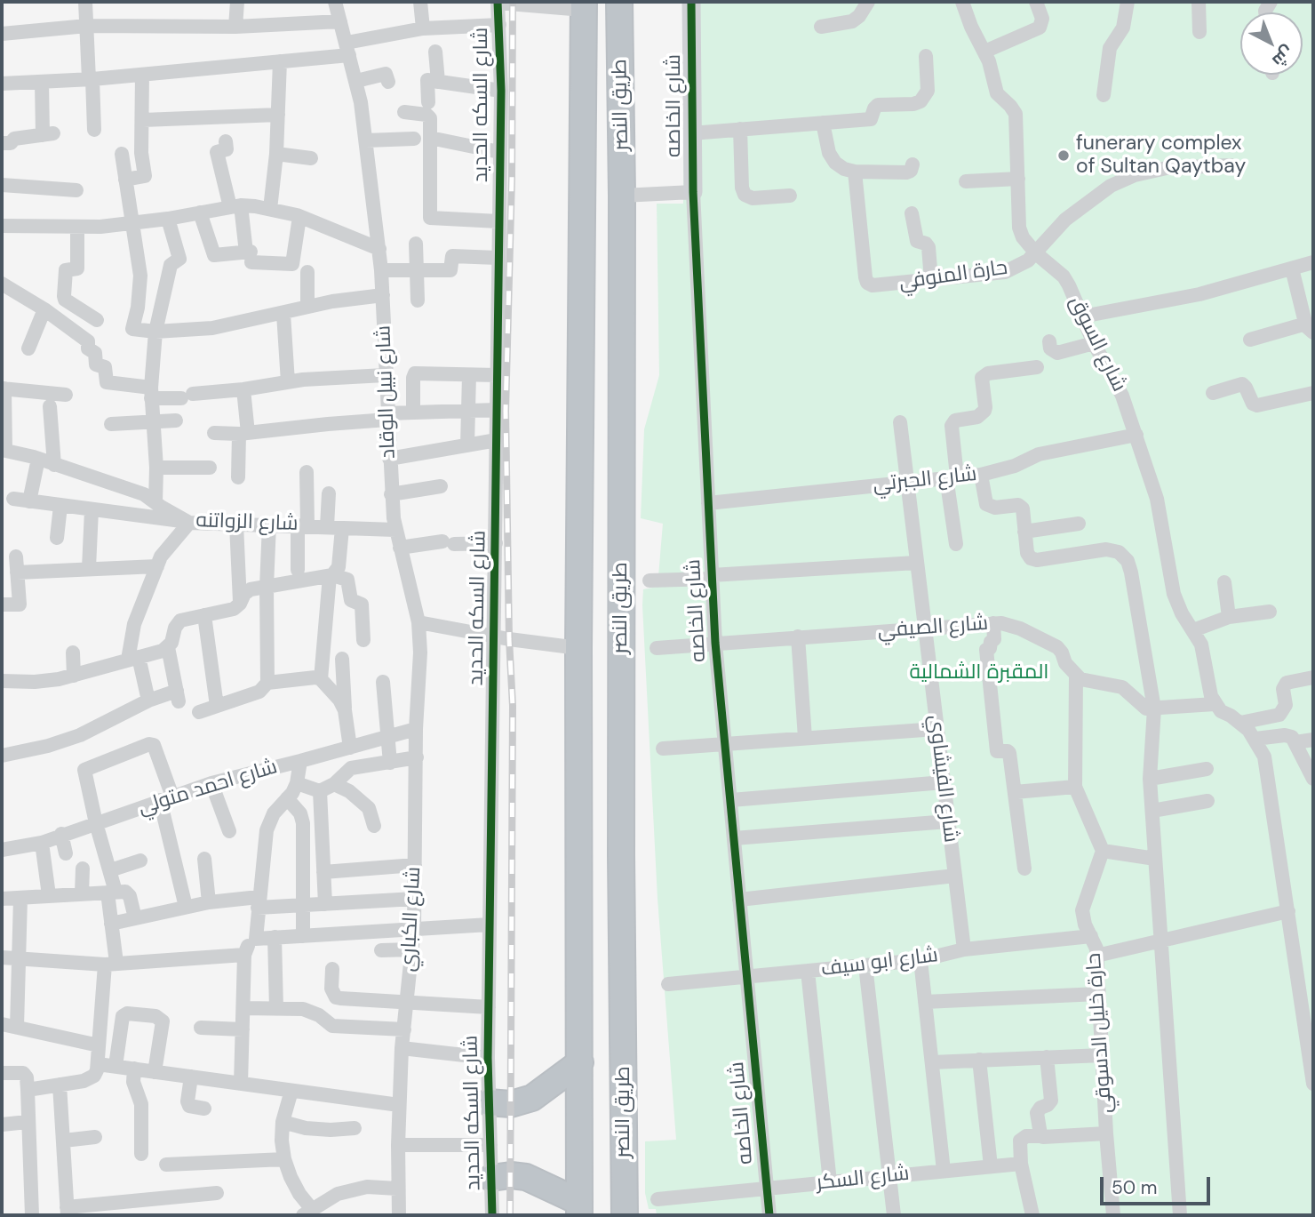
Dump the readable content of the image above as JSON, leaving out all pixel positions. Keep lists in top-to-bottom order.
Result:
{
  "streets": {
    "highway": ["طريق النصر"],
    "street": [
      "شارع السكه الحديد",
      "شارع الخاصه",
      "حارة المنوفي",
      "شارع السوق",
      "شارع نبيل الوقاد",
      "شارع الجبرتي",
      "شارع الزواتنه",
      "شارع الصيفي",
      "شارع الفيشاوي",
      "شارع احمد متولي",
      "شارع الكباري",
      "شارع ابو سيف",
      "حارة خليل الدسوقي",
      "شارع السكر"
    ]
  },
  "crossings": [
    ["شارع الخاصه", "شارع الجبرتي"],
    ["شارع الخاصه", "شارع الصيفي"],
    ["شارع الخاصه", "شارع ابو سيف"],
    ["شارع الخاصه", "شارع السكر"],
    ["حارة المنوفي", "شارع السوق"],
    ["شارع السوق", "شارع الجبرتي"],
    ["شارع نبيل الوقاد", "شارع الزواتنه"],
    ["شارع نبيل الوقاد", "شارع الكباري"],
    ["شارع الجبرتي", "شارع الفيشاوي"],
    ["شارع الصيفي", "شارع الفيشاوي"],
    ["شارع الفيشاوي", "شارع ابو سيف"],
    ["شارع احمد متولي", "شارع الكباري"],
    ["شارع ابو سيف", "حارة خليل الدسوقي"]
  ],
  "parks": ["المقبرة الشمالية"],
  "places": ["funerary complex of Sultan Qaytbay"],
  "scale_bar": "50 m",
  "north": "bottom right"
}
